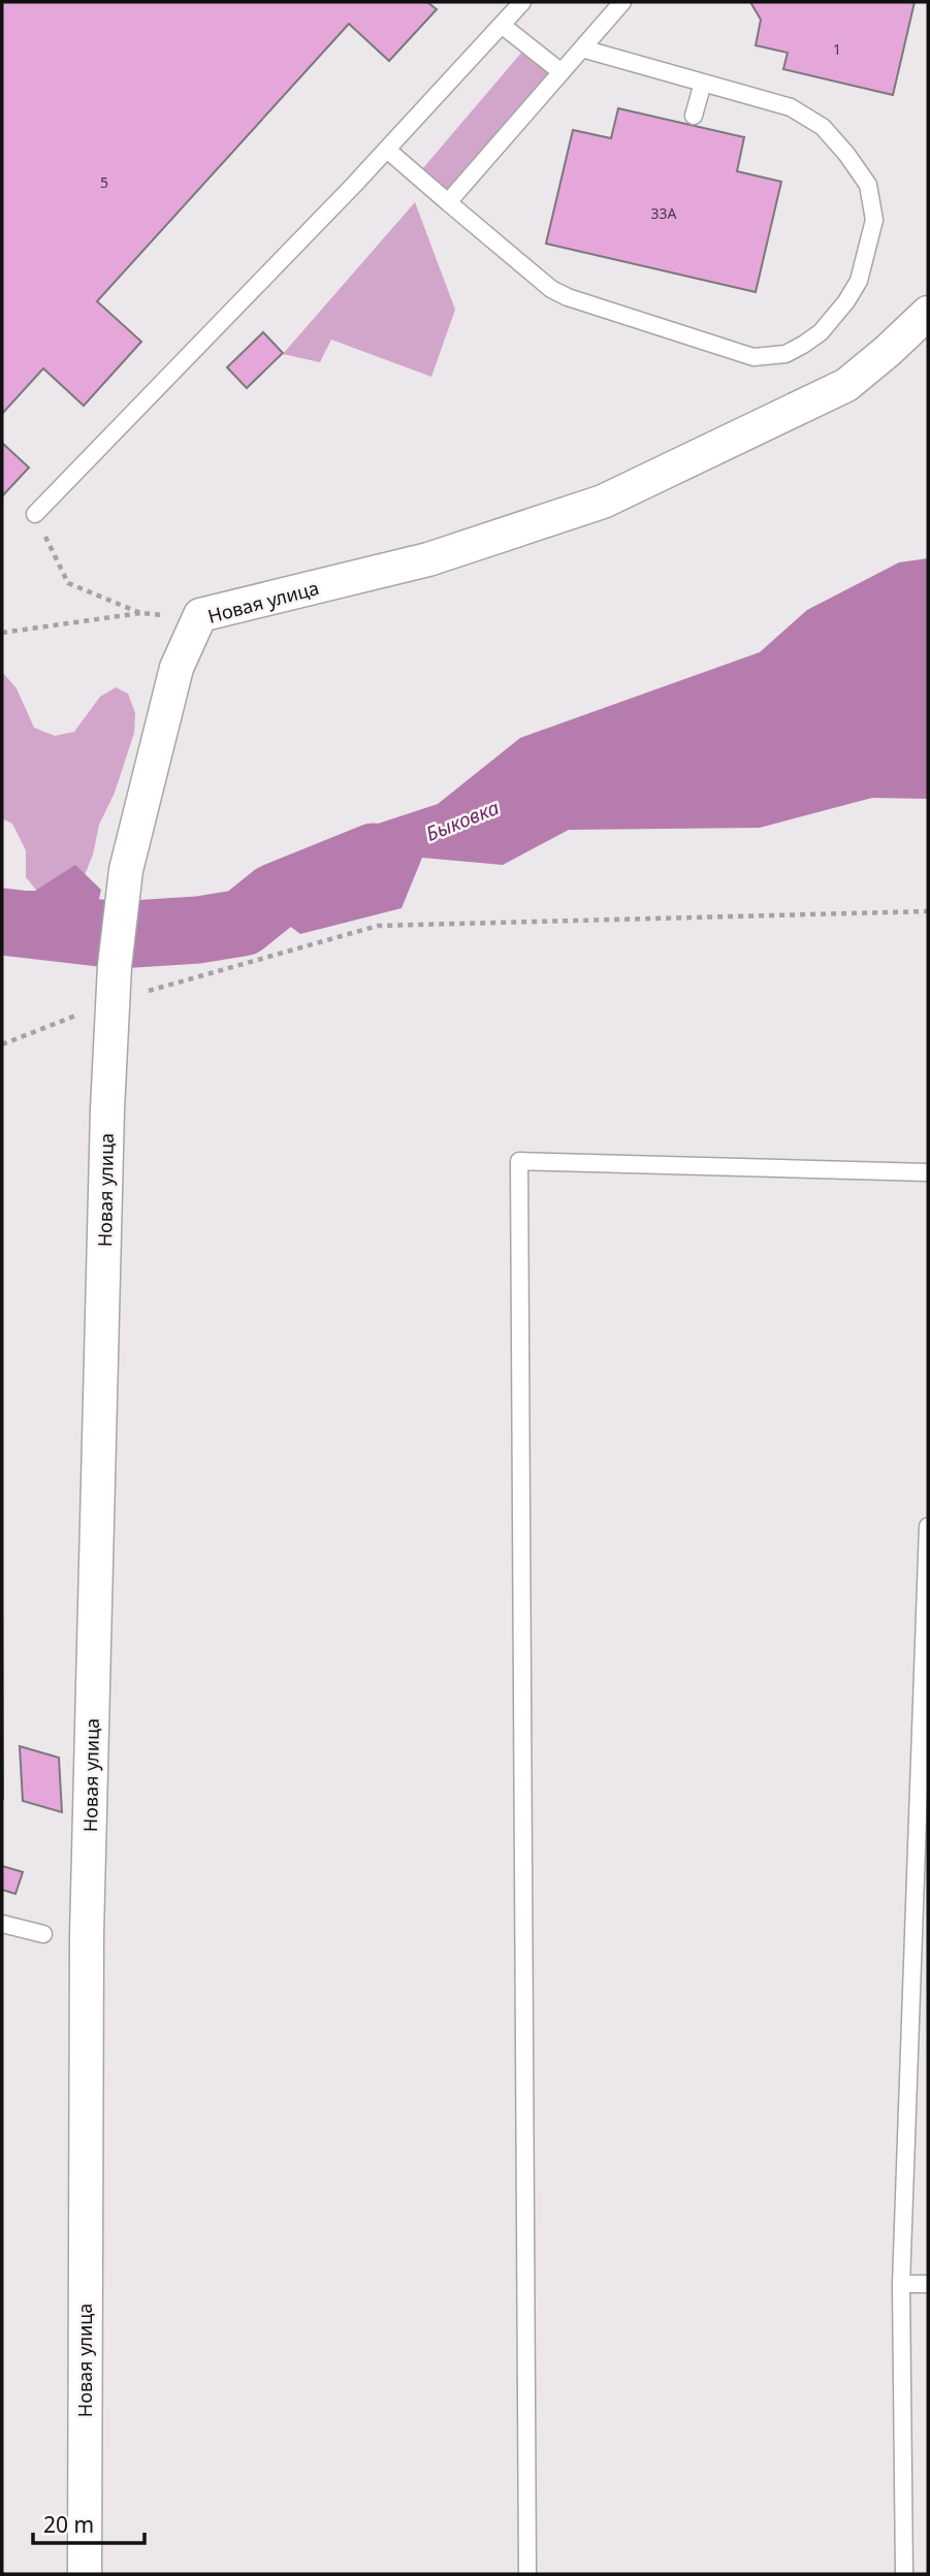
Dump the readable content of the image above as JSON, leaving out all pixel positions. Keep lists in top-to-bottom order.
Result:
{
  "streets": {
    "street": ["Новая улица"]
  },
  "water": ["Быковка"],
  "house_numbers": ["1", "5", "33А"],
  "scale_bar": "20 m"
}
